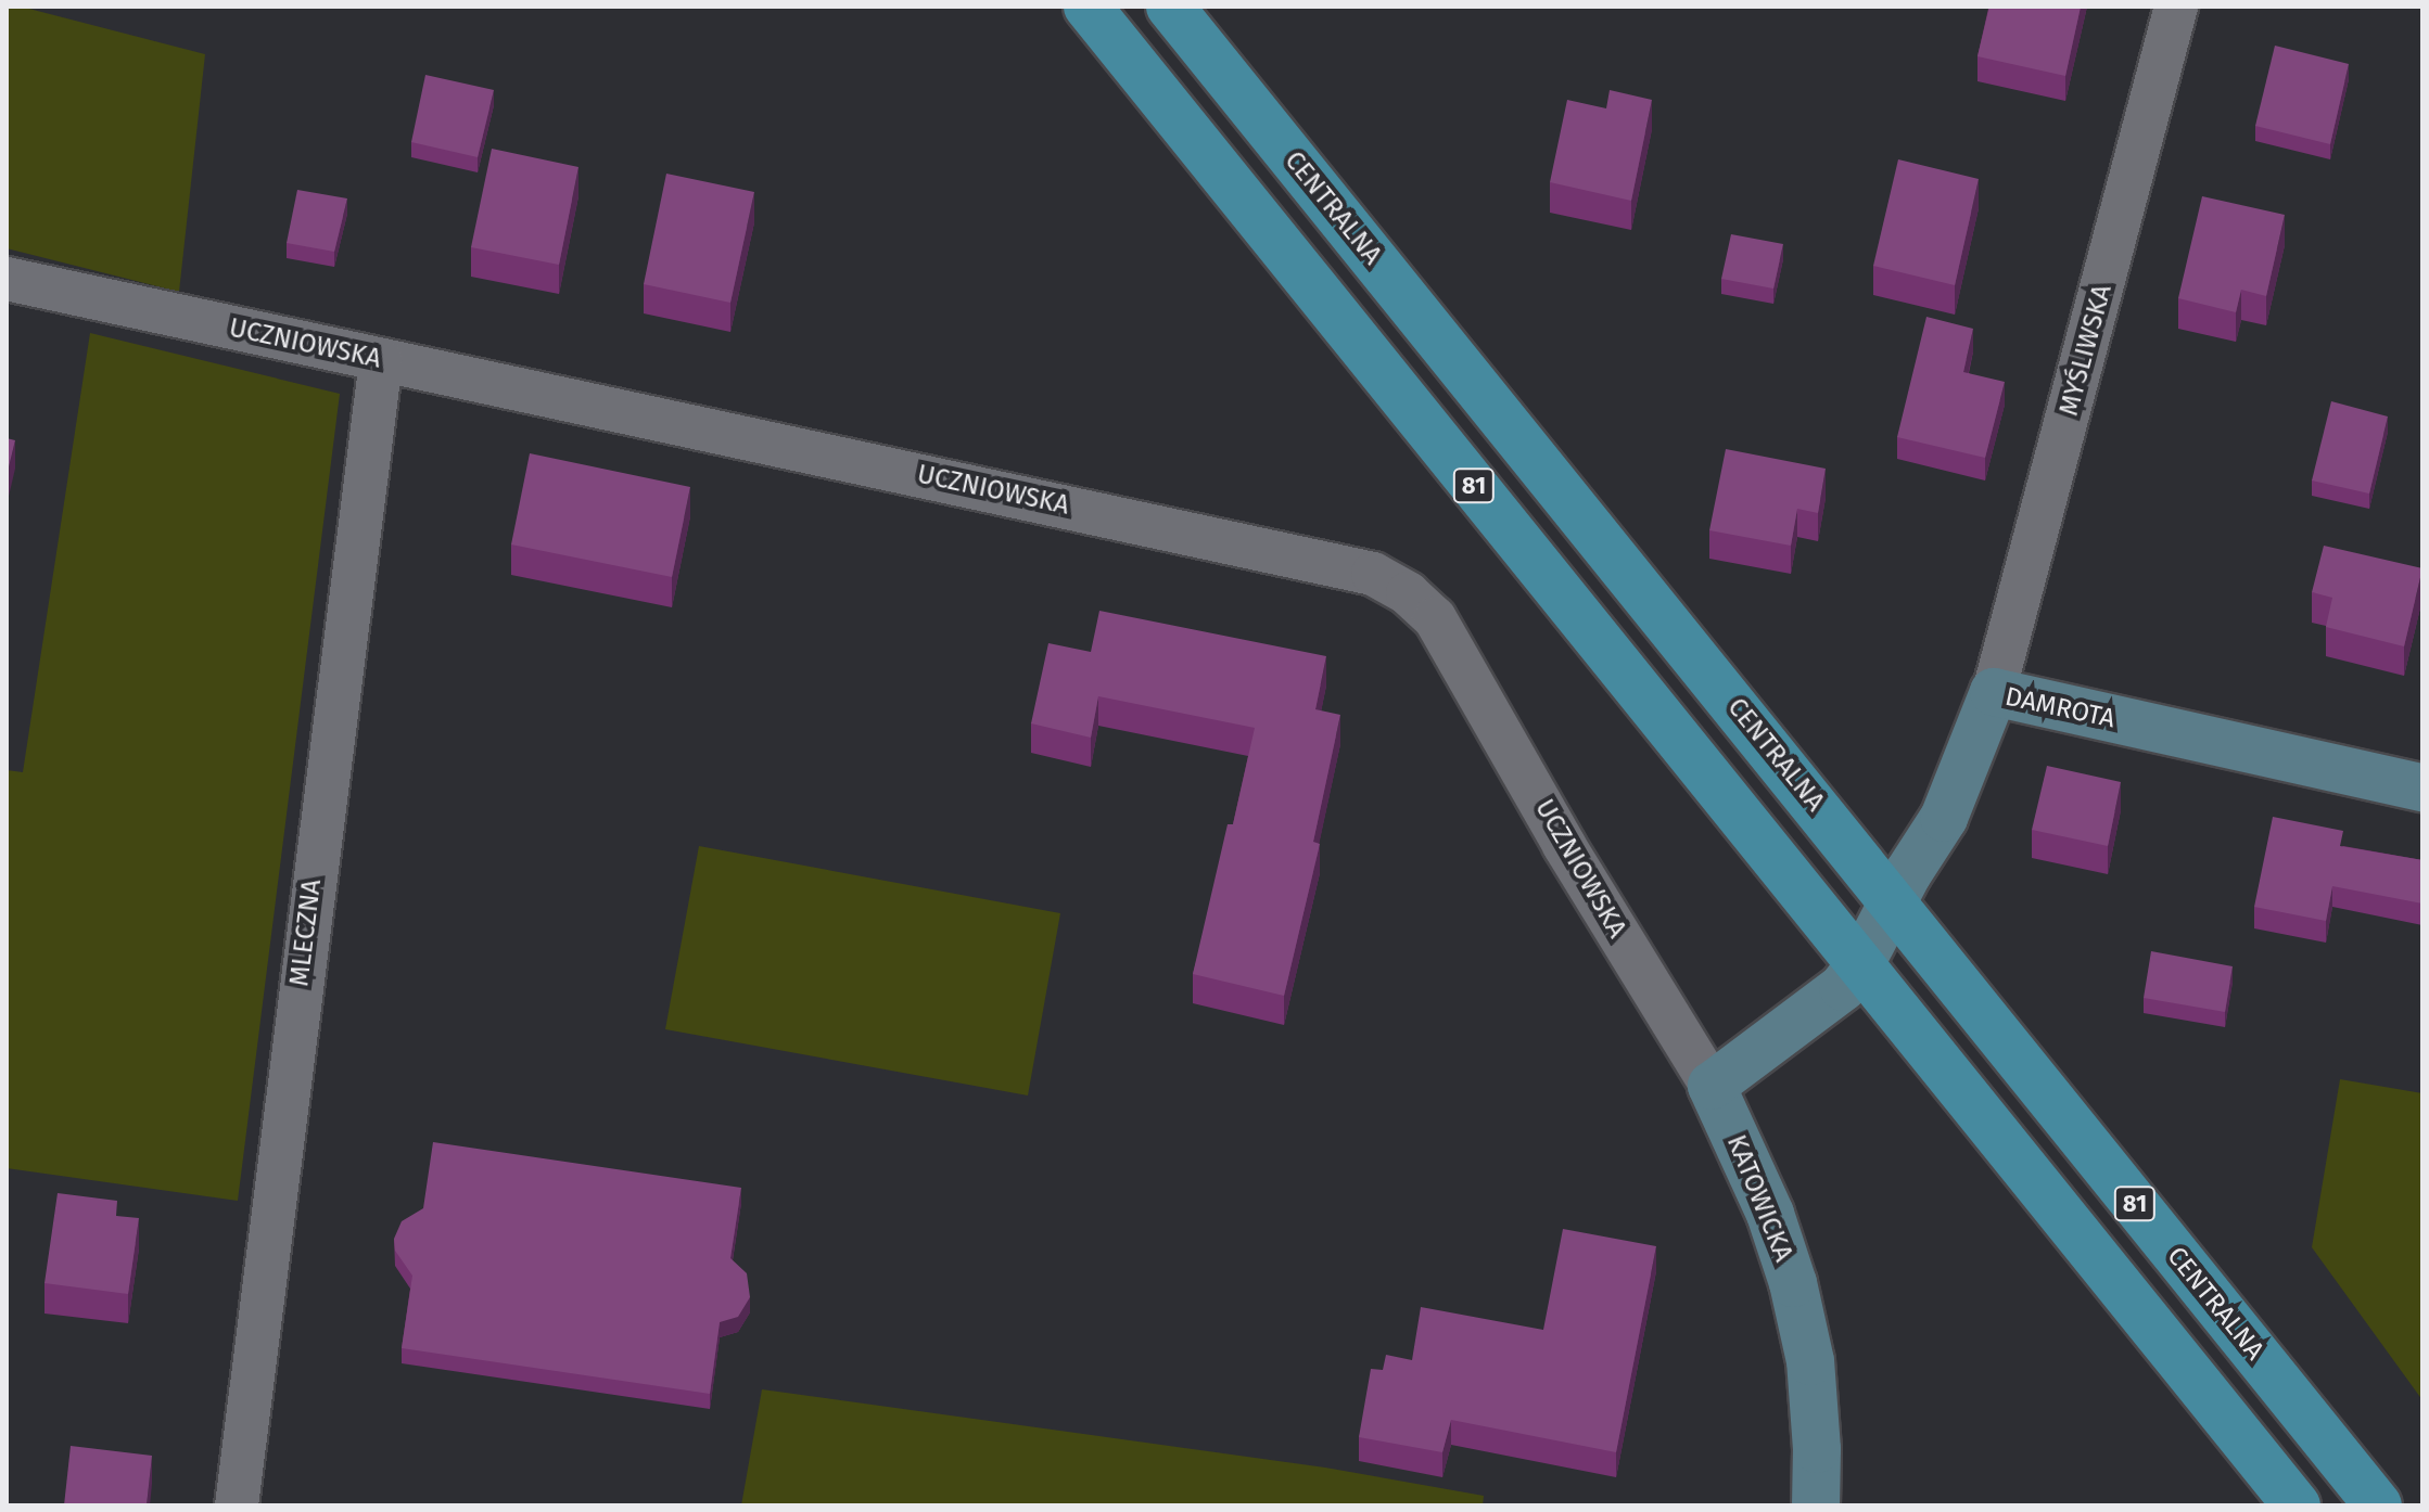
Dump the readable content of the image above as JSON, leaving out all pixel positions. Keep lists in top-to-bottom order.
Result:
{
  "streets": {
    "main road": ["CENTRALNA", "81"],
    "street": [
      "UCZNIOWSKA",
      "MYŚLIWSKA",
      "DAMROTA",
      "MLECZNA",
      "KATOWICKA"
    ]
  },
  "crossings": [
    ["CENTRALNA", "DAMROTA"],
    ["UCZNIOWSKA", "MLECZNA"],
    ["UCZNIOWSKA", "KATOWICKA"],
    ["MYŚLIWSKA", "DAMROTA"],
    ["81", "DAMROTA"]
  ]
}
